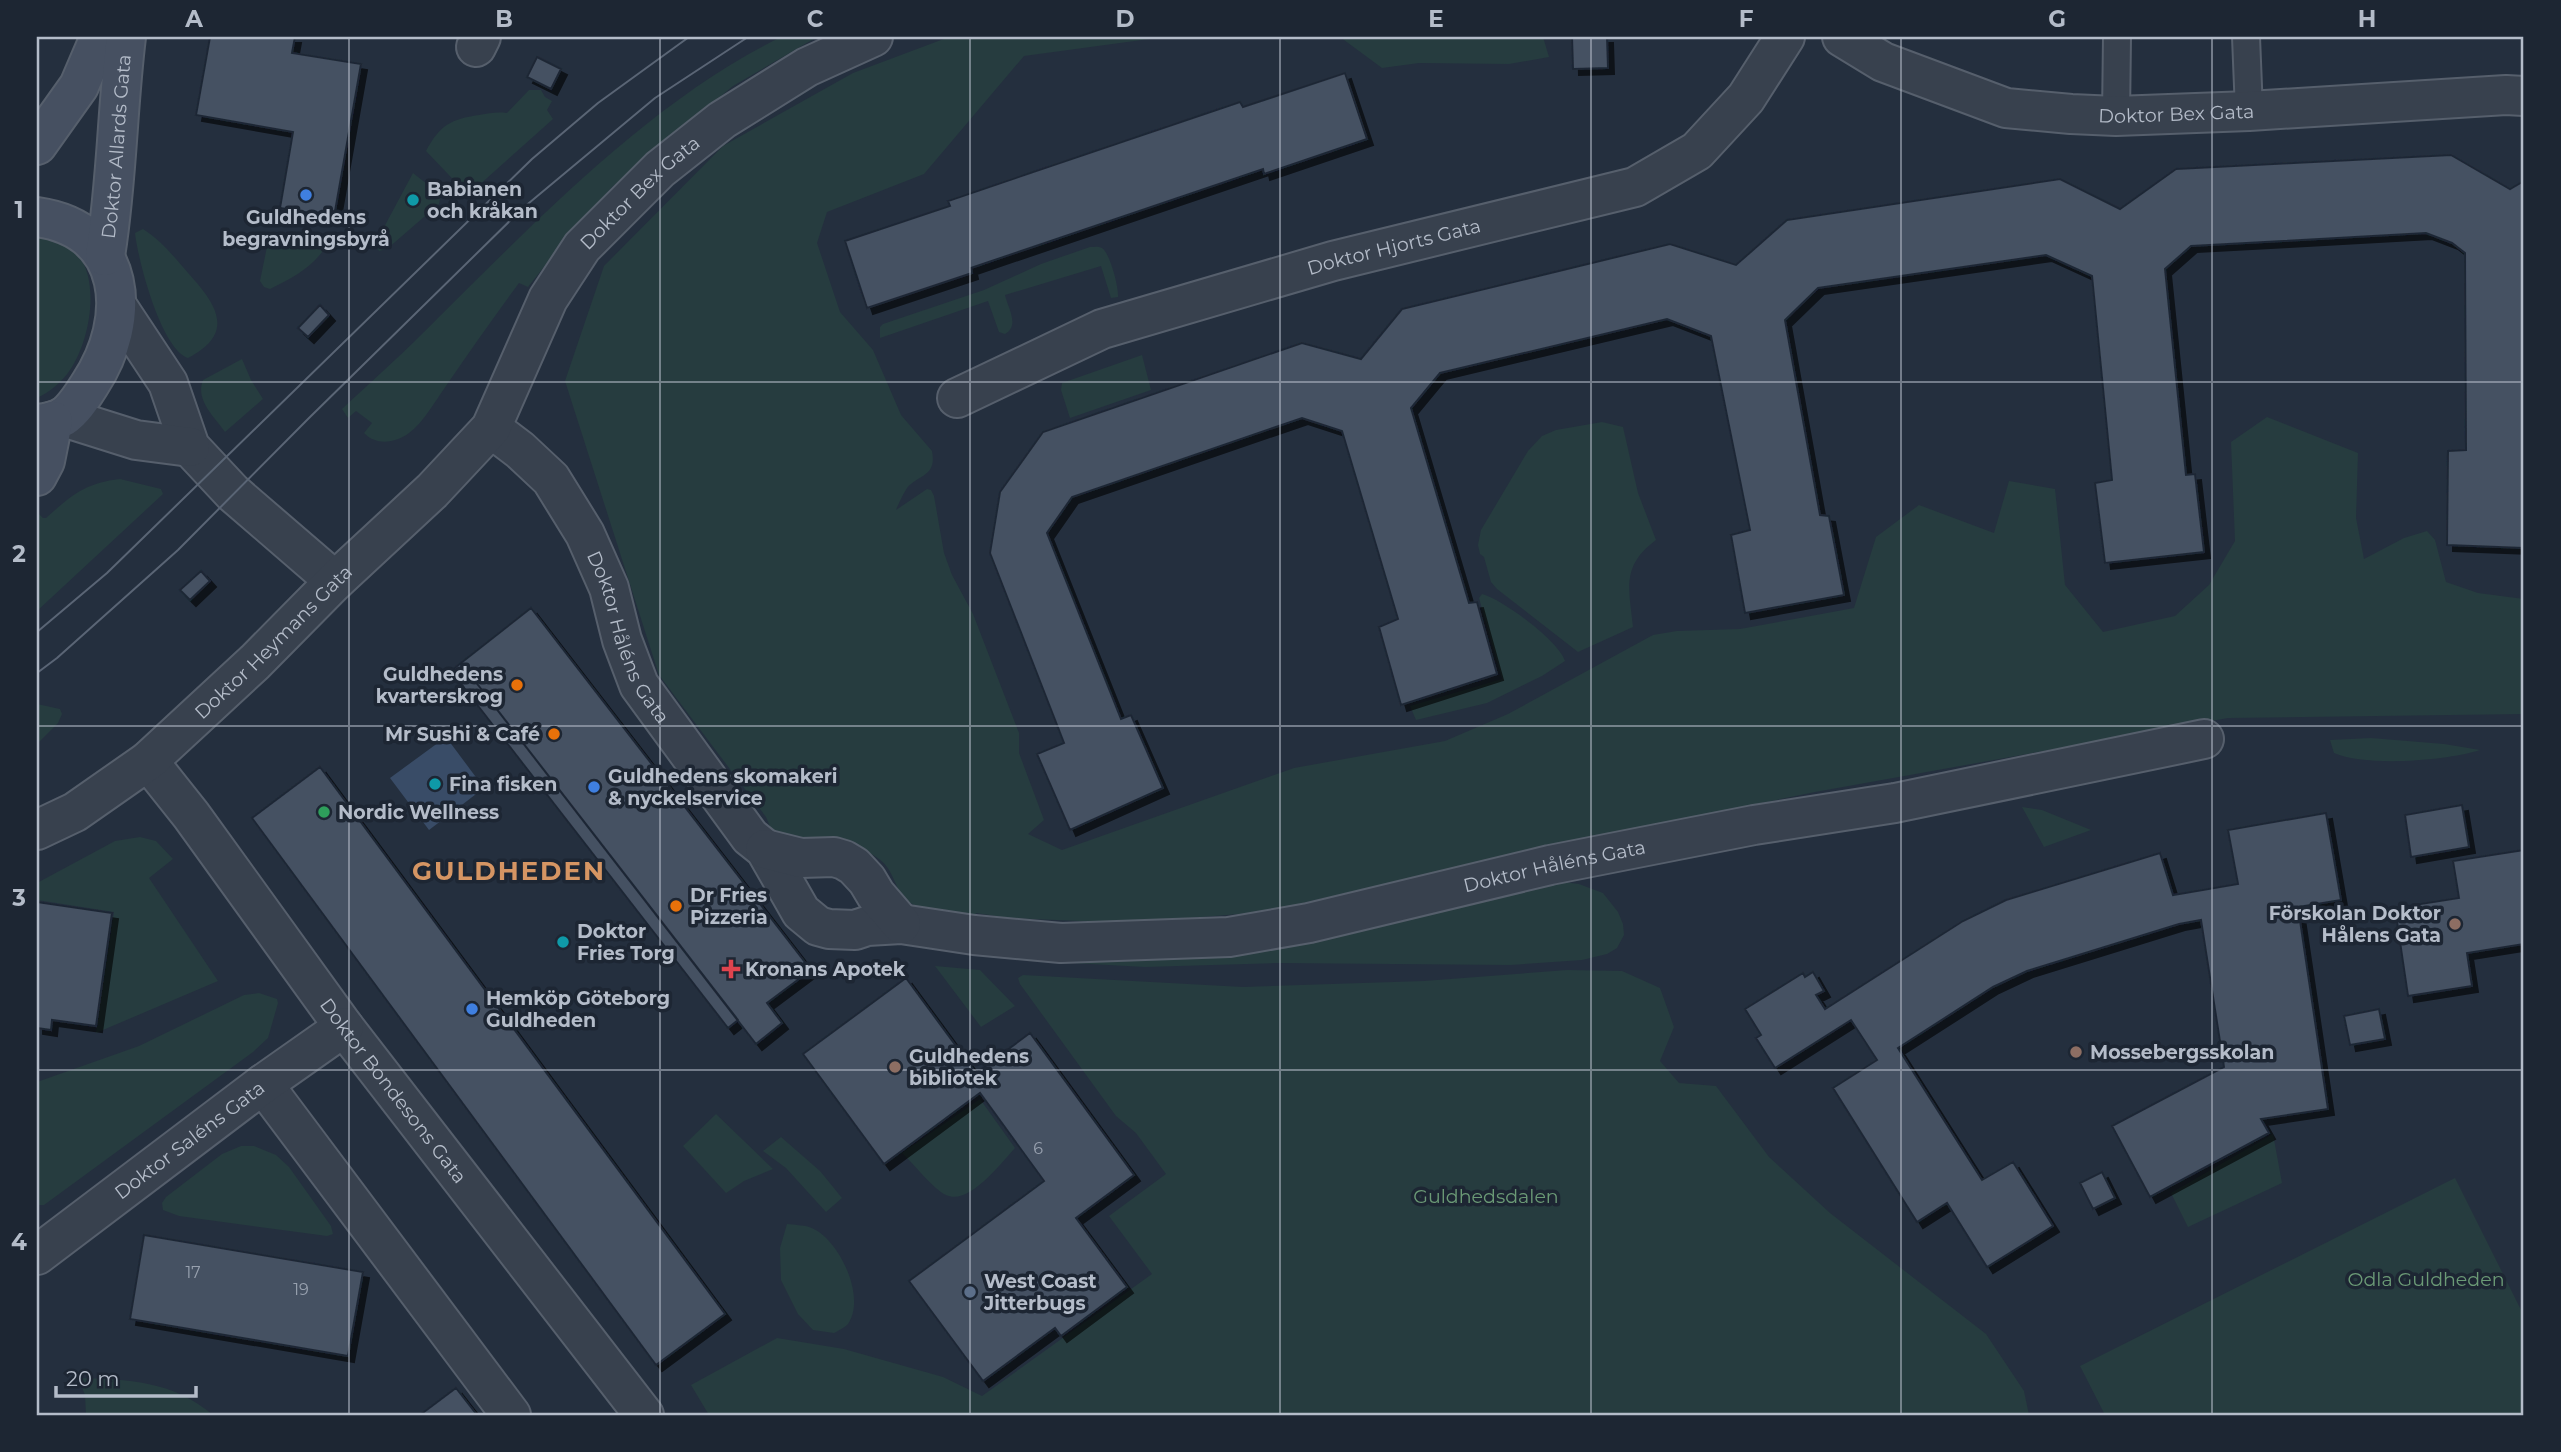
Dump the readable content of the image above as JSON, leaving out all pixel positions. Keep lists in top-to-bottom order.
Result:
{
  "streets": {
    "street": [
      "Doktor Bex Gata",
      "Doktor Allards Gata",
      "Doktor Hjorts Gata",
      "Doktor Håléns Gata",
      "Doktor Heymans Gata",
      "Doktor Bondesons Gata",
      "Doktor Saléns Gata"
    ]
  },
  "crossings": [
    ["Doktor Bex Gata", "Doktor Håléns Gata"],
    ["Doktor Bex Gata", "Doktor Heymans Gata"],
    ["Doktor Håléns Gata", "Doktor Heymans Gata"],
    ["Doktor Heymans Gata", "Doktor Bondesons Gata"],
    ["Doktor Bondesons Gata", "Doktor Saléns Gata"]
  ],
  "districts": ["GULDHEDEN"],
  "parks": ["Guldhedsdalen", "Odla Guldheden"],
  "places": {
    "other": [
      "Guldhedens begravningsbyrå",
      "Babianen och kråkan",
      "Guldhedens kvarterskrog",
      "Mr Sushi & Café",
      "Fina fisken",
      "Guldhedens skomakeri & nyckelservice",
      "Nordic Wellness",
      "Dr Fries Pizzeria",
      "Förskolan Doktor Hålens Gata",
      "Doktor Fries Torg",
      "Hemköp Göteborg Guldheden",
      "Mossebergsskolan",
      "Guldhedens bibliotek",
      "West Coast Jitterbugs"
    ],
    "health": ["Kronans Apotek"]
  },
  "house_numbers": ["6", "17", "19"],
  "scale_bar": "20 m",
  "grid": {
    "columns": [
      "A",
      "B",
      "C",
      "D",
      "E",
      "F",
      "G",
      "H"
    ],
    "rows": [
      "1",
      "2",
      "3",
      "4"
    ]
  }
}
